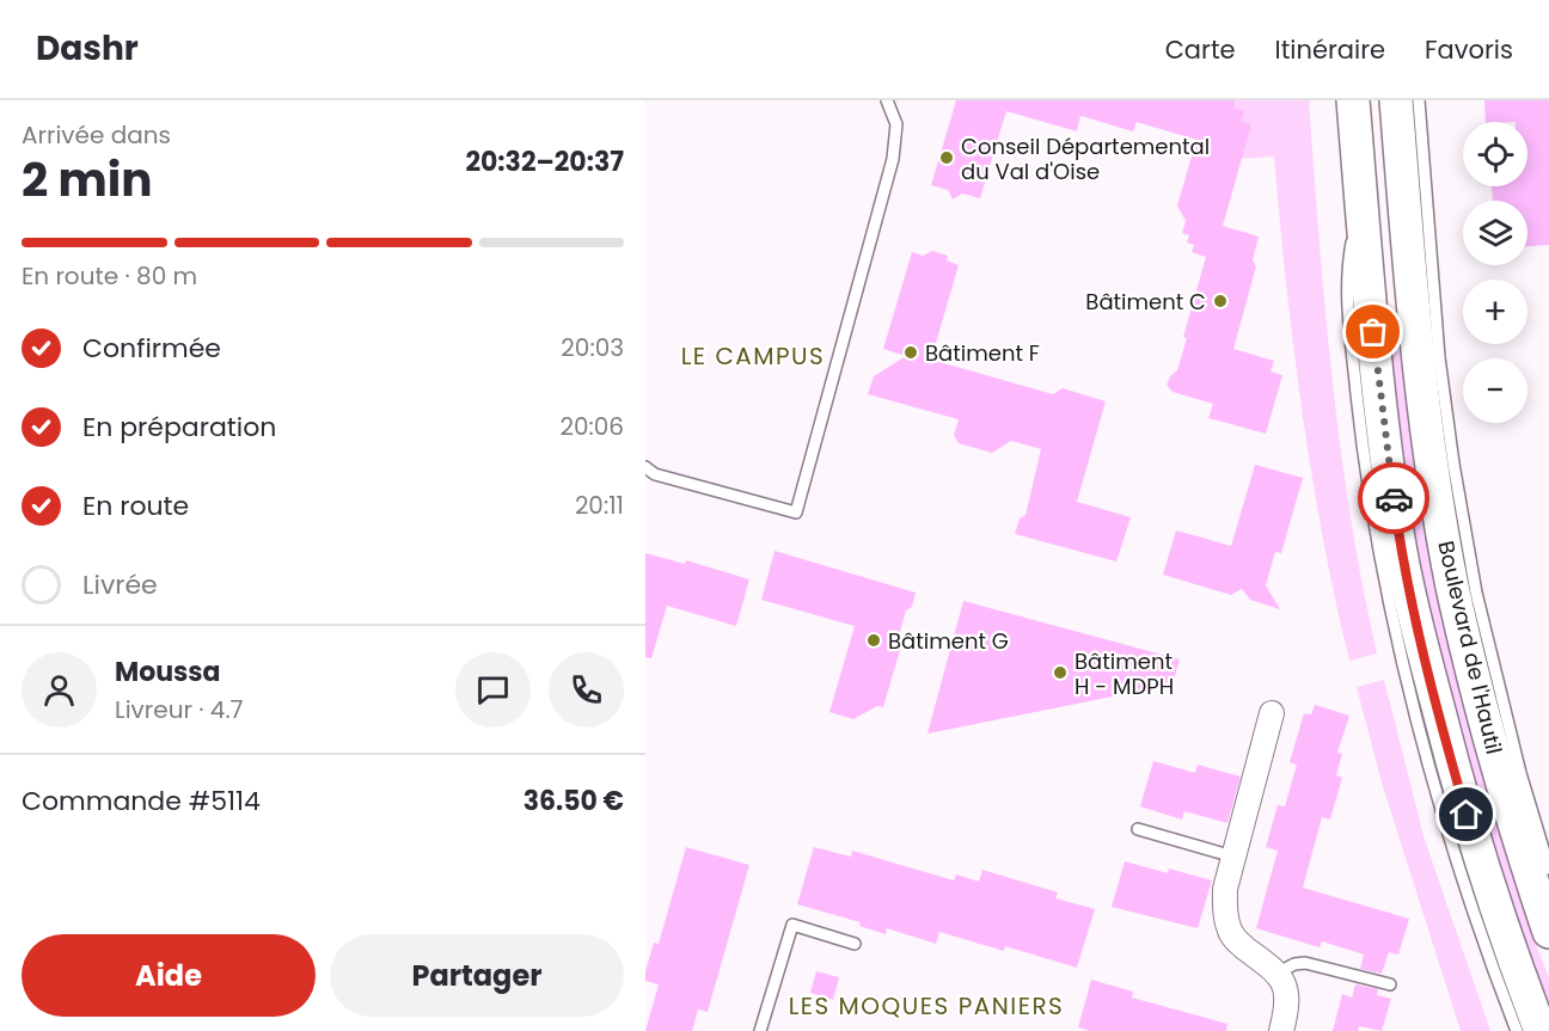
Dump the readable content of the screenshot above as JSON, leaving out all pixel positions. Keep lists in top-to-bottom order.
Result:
{
  "streets": {
    "main road": ["Boulevard de l'Hautil"]
  },
  "districts": ["LE CAMPUS", "LES MOQUES PANIERS"],
  "places": [
    "Conseil Départemental du Val d'Oise",
    "Bâtiment C",
    "Bâtiment F",
    "Bâtiment G",
    "Bâtiment H - MDPH"
  ],
  "page": {
    "header": "Dashr",
    "nav": ["Carte", "Itinéraire", "Favoris"],
    "heading": ["2 min", "Arrivée dans", "20:32–20:37"],
    "panel": [
      "Moussa",
      "Livreur · 4.7",
      "Commande #5114",
      "36.50 €"
    ],
    "map_buttons": ["+", "−"],
    "bar": "En route · 80 m",
    "list": [
      ["Confirmée", "20:03"],
      ["En préparation", "20:06"],
      ["En route", "20:11"],
      "Livrée"
    ],
    "buttons": ["Aide", "Partager"]
  }
}
